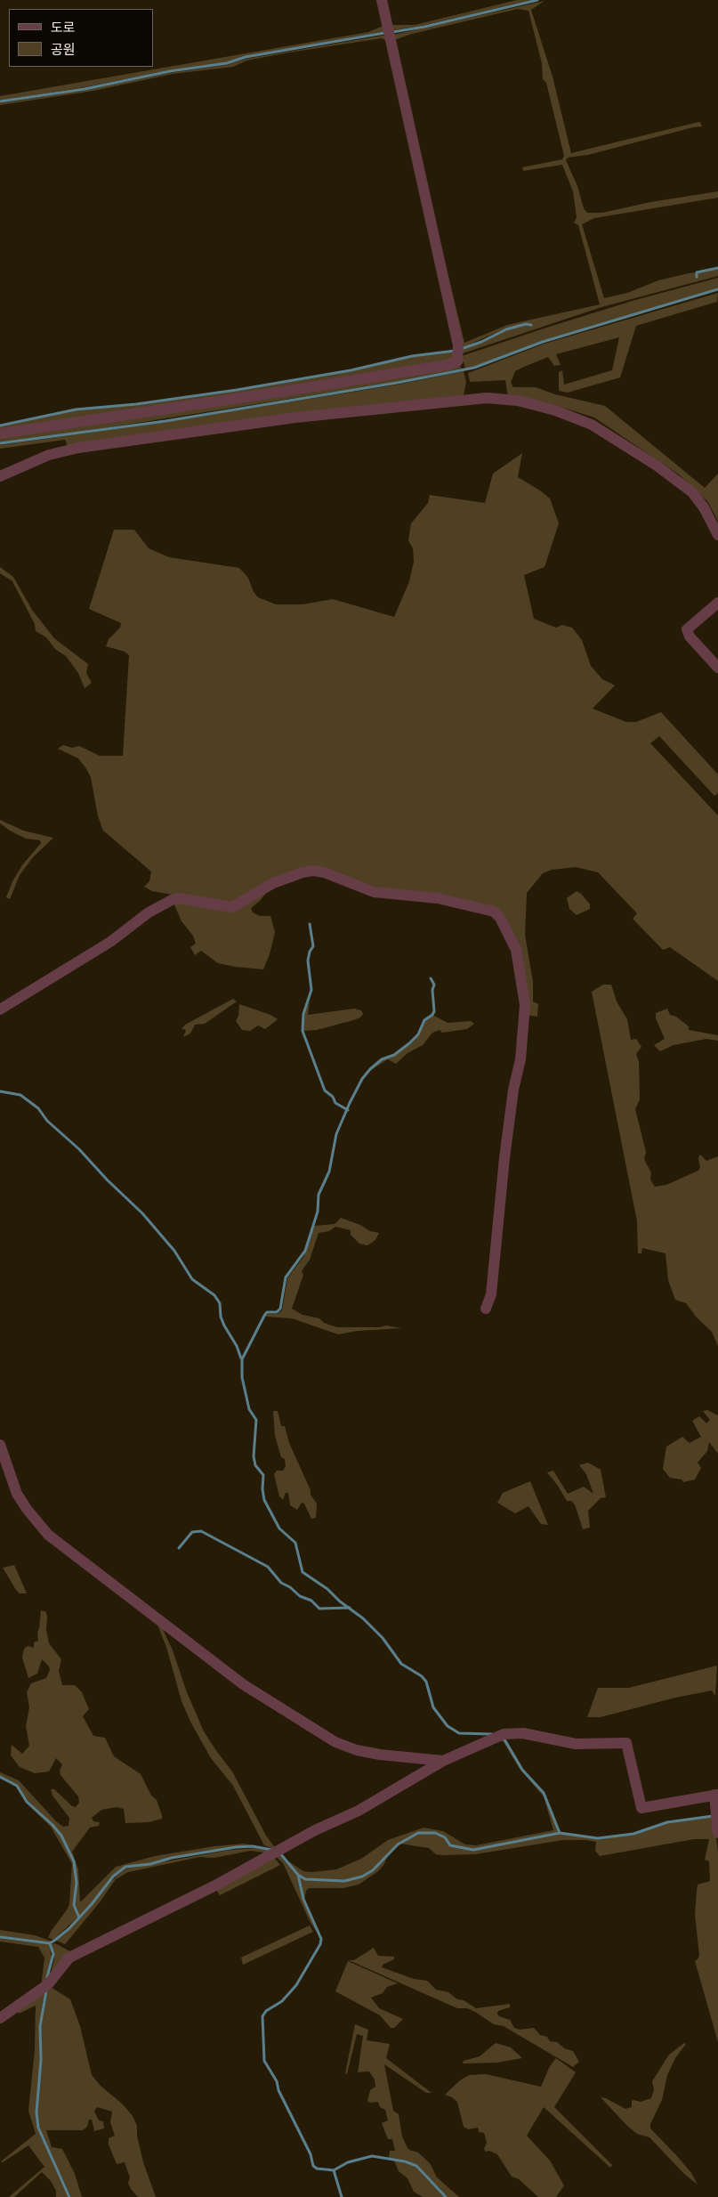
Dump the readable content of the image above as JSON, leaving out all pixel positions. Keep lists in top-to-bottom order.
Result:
{
  "legend": ["도로", "공원"]
}
